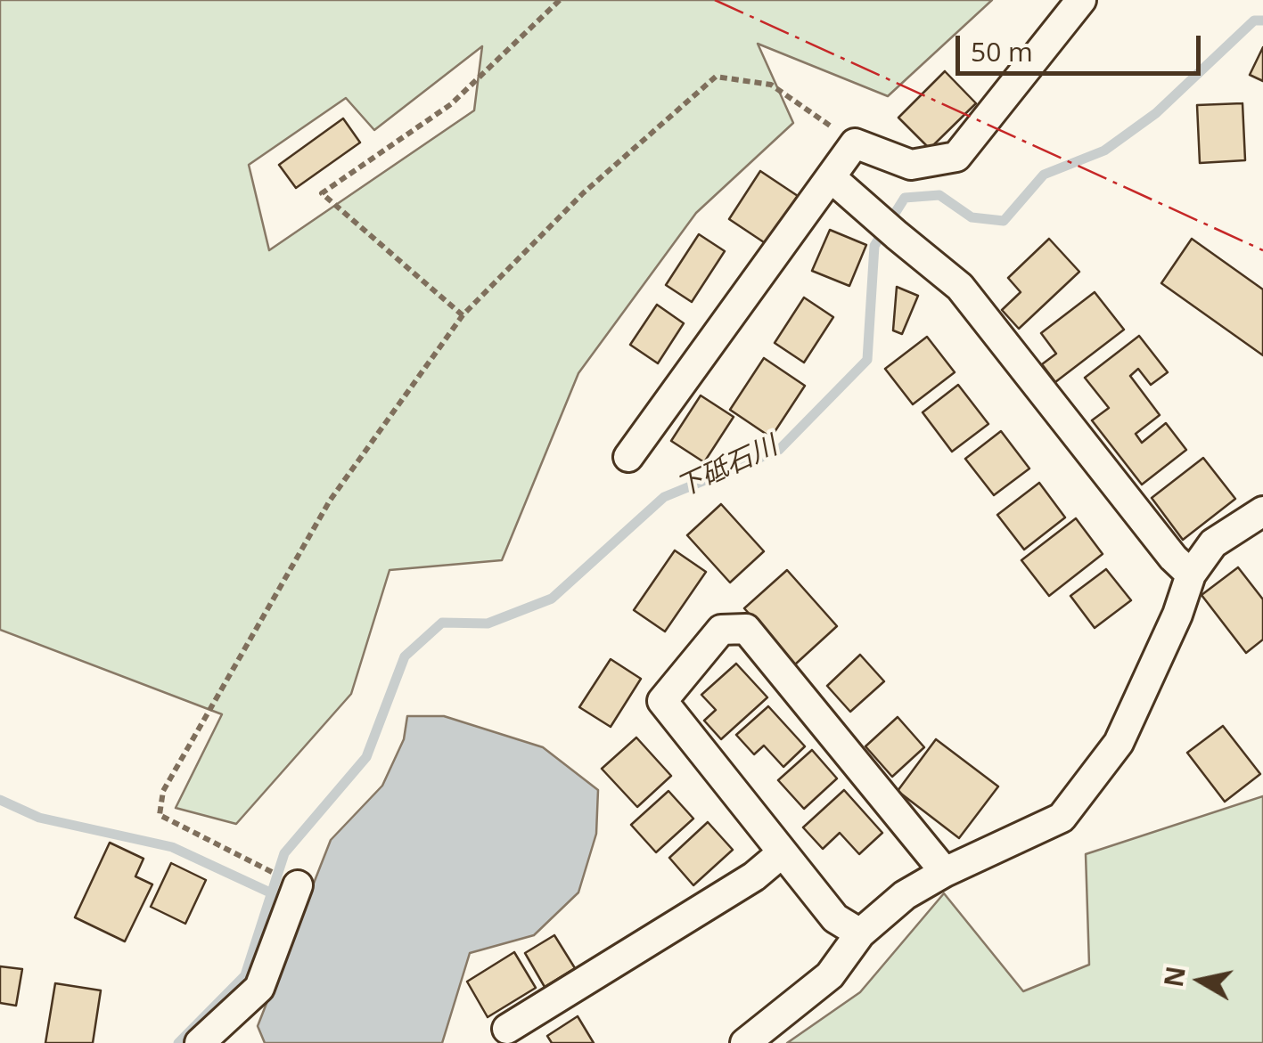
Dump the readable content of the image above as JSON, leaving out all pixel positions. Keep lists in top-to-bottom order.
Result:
{
  "water": ["下砥石川"],
  "scale_bar": "50 m",
  "north": "left"
}
